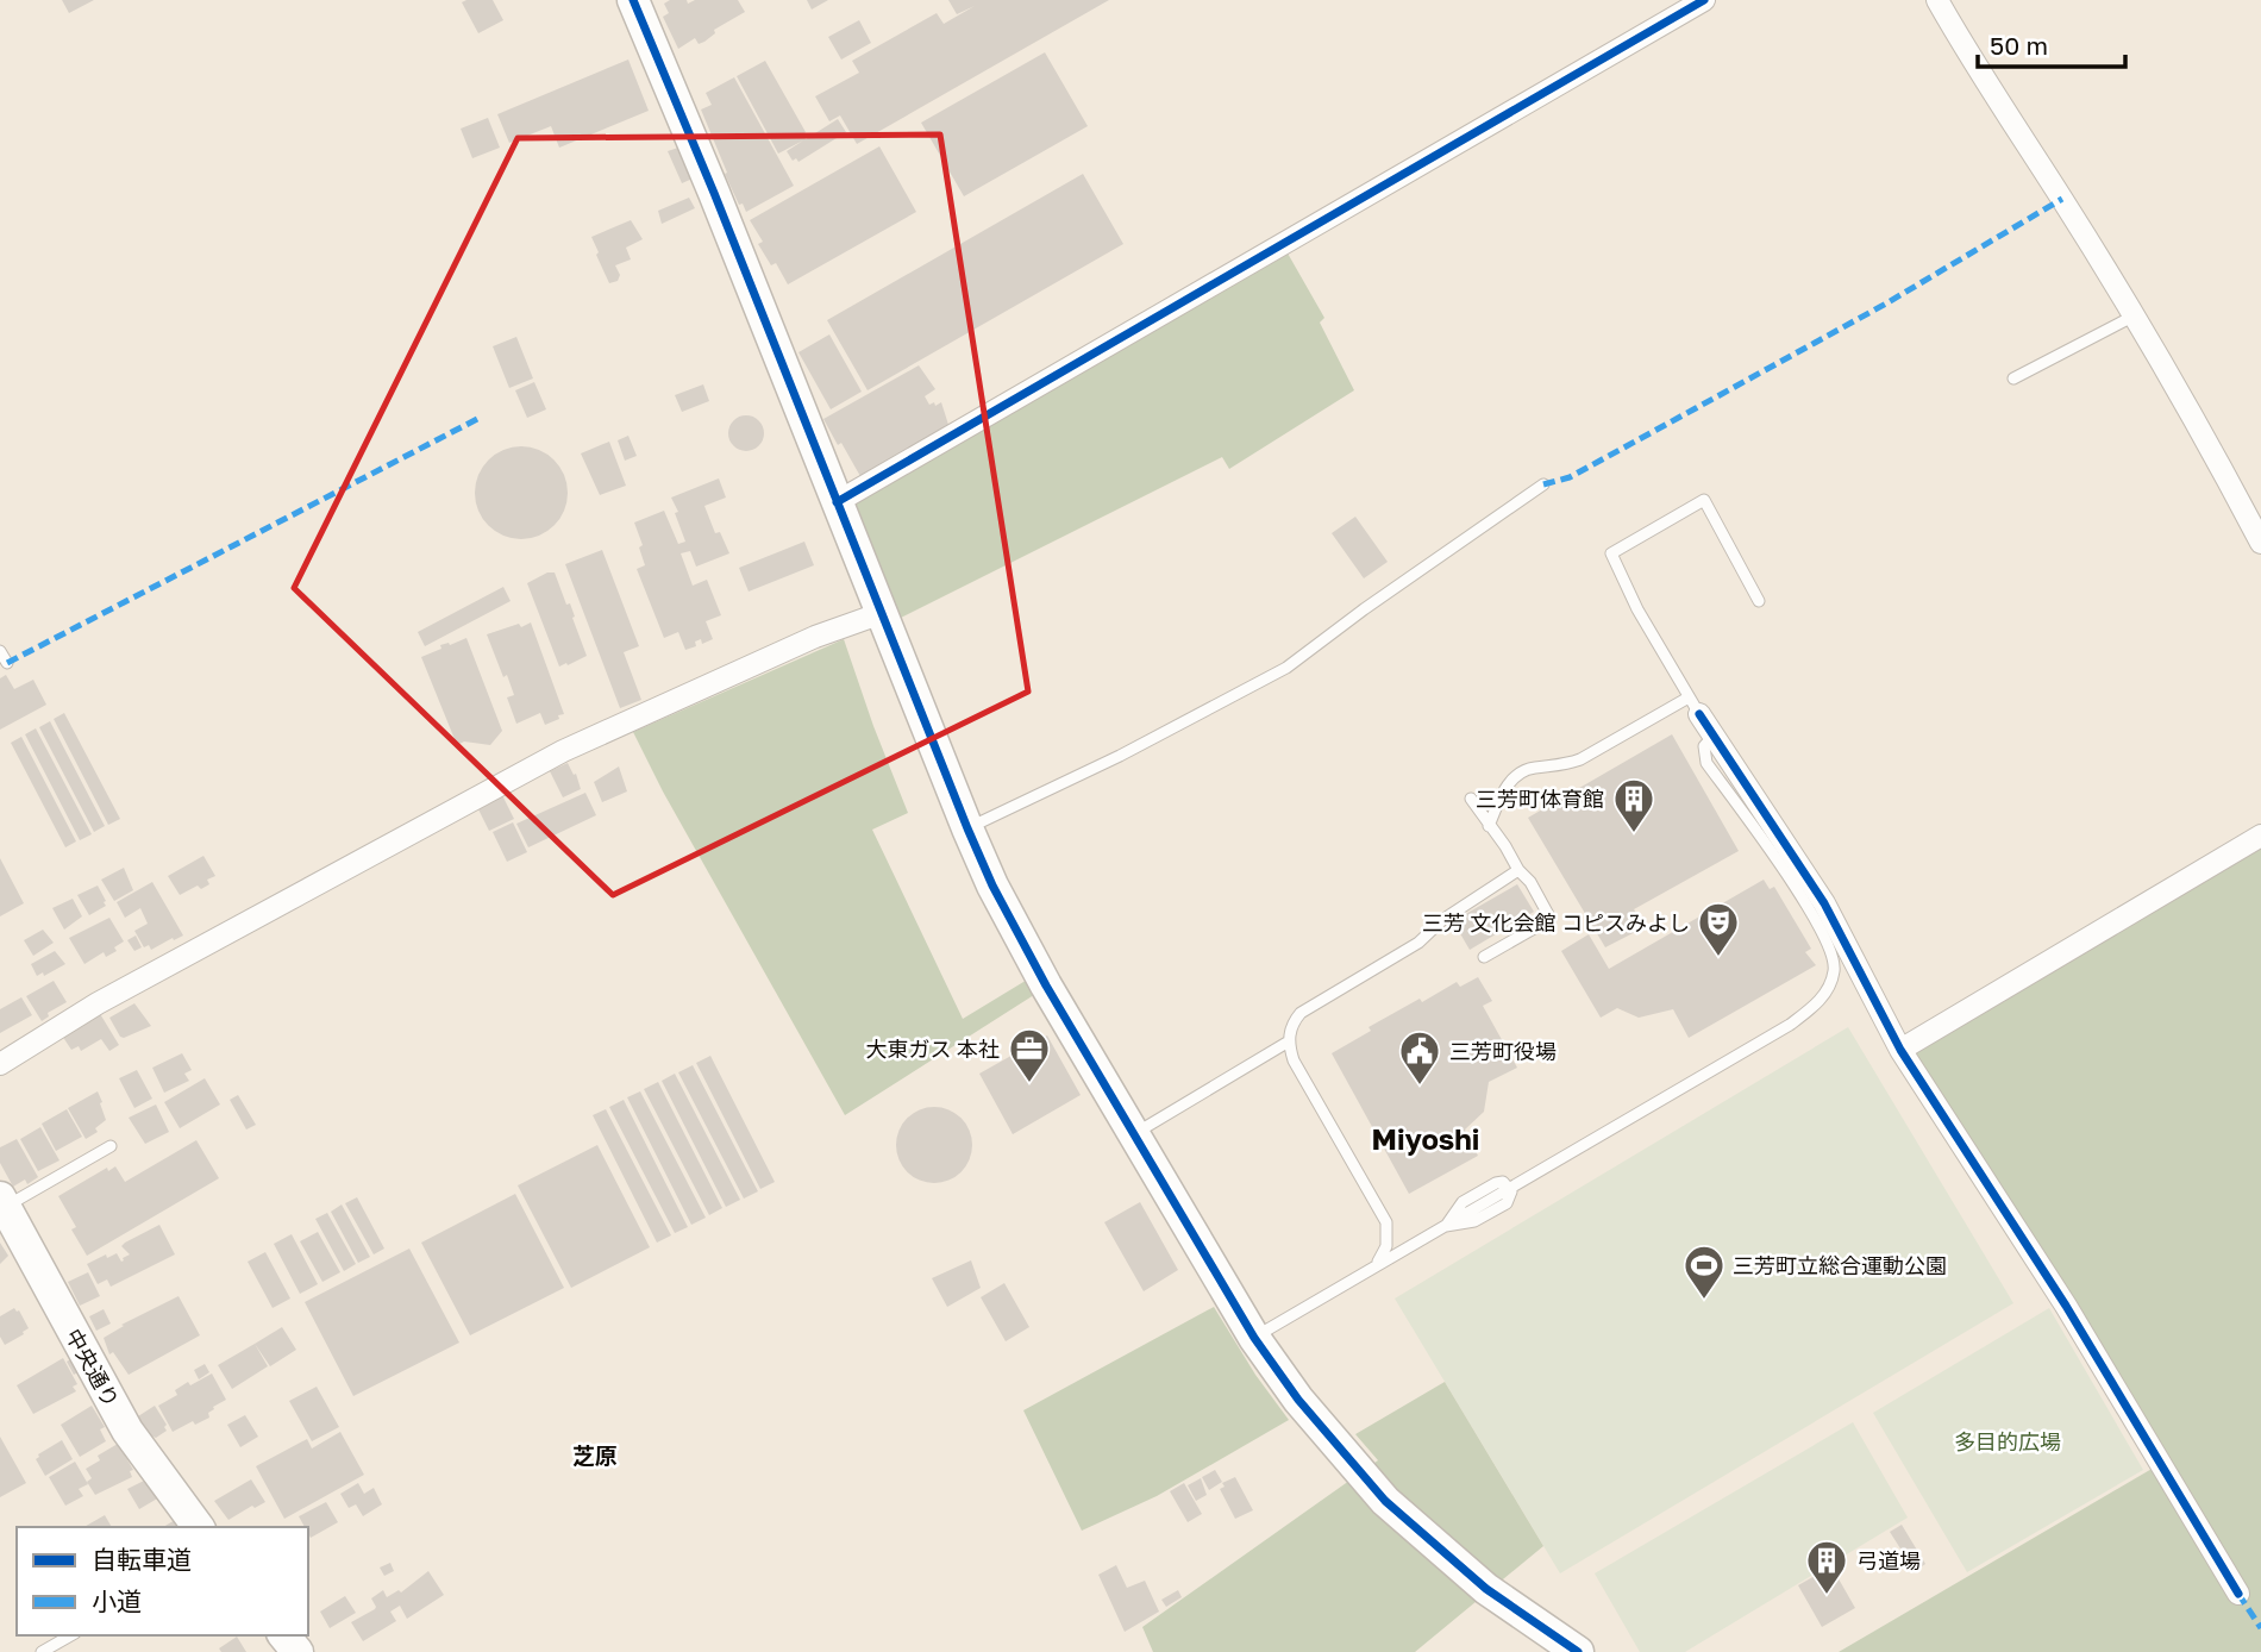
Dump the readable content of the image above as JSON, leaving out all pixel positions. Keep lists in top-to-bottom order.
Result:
{
  "streets": {
    "street": ["中央通り"]
  },
  "districts": ["Miyoshi", "芝原"],
  "parks": ["多目的広場"],
  "places": {
    "building": ["三芳町体育館", "弓道場"],
    "theatre": ["三芳 文化会館 コピスみよし"],
    "office": ["大東ガス 本社"],
    "public building": ["三芳町役場"],
    "sports": ["三芳町立総合運動公園"]
  },
  "legend": ["自転車道", "小道"],
  "scale_bar": "50 m"
}
